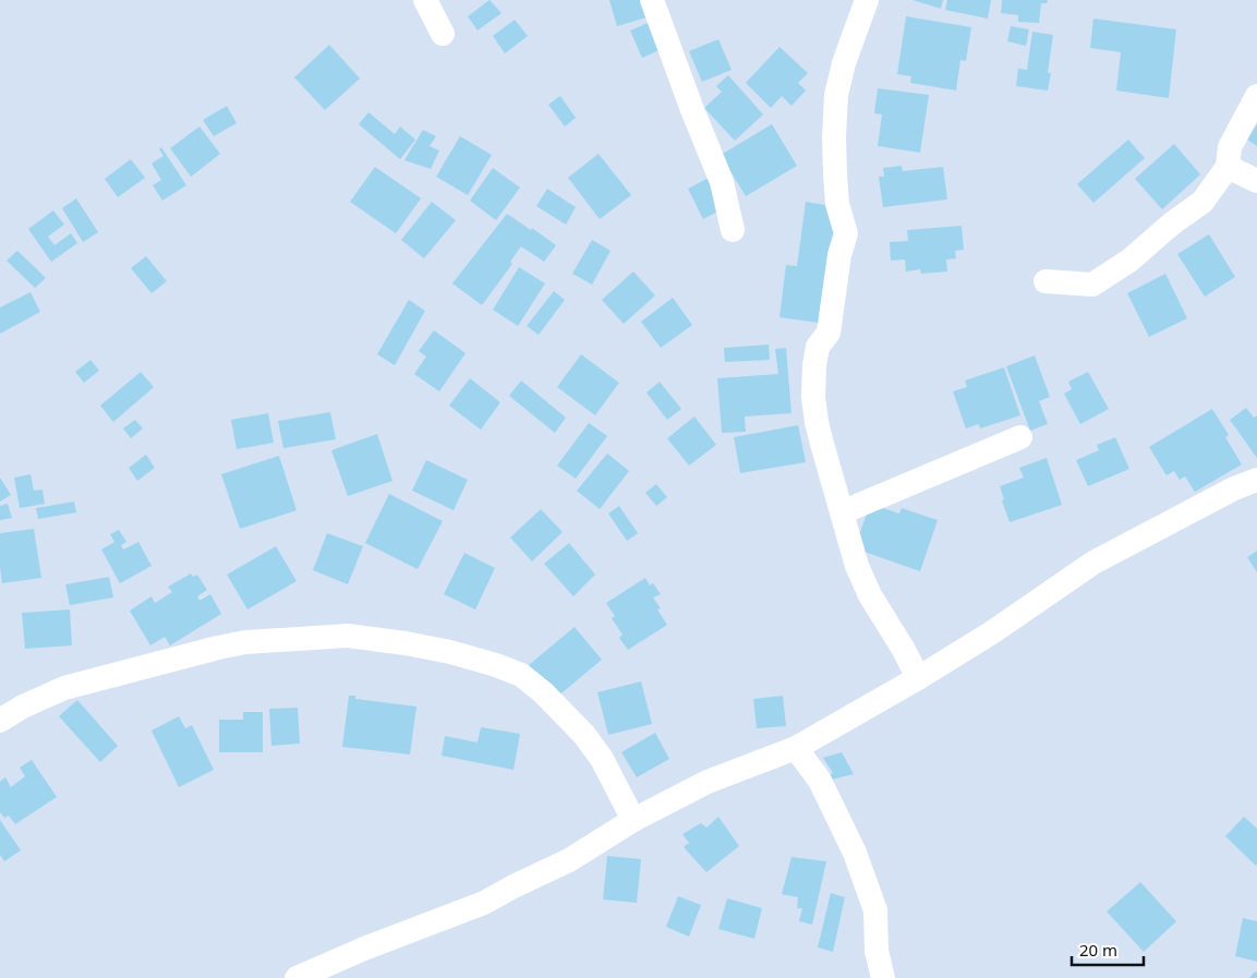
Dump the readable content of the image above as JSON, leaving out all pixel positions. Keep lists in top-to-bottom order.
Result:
{
  "scale_bar": "20 m"
}
